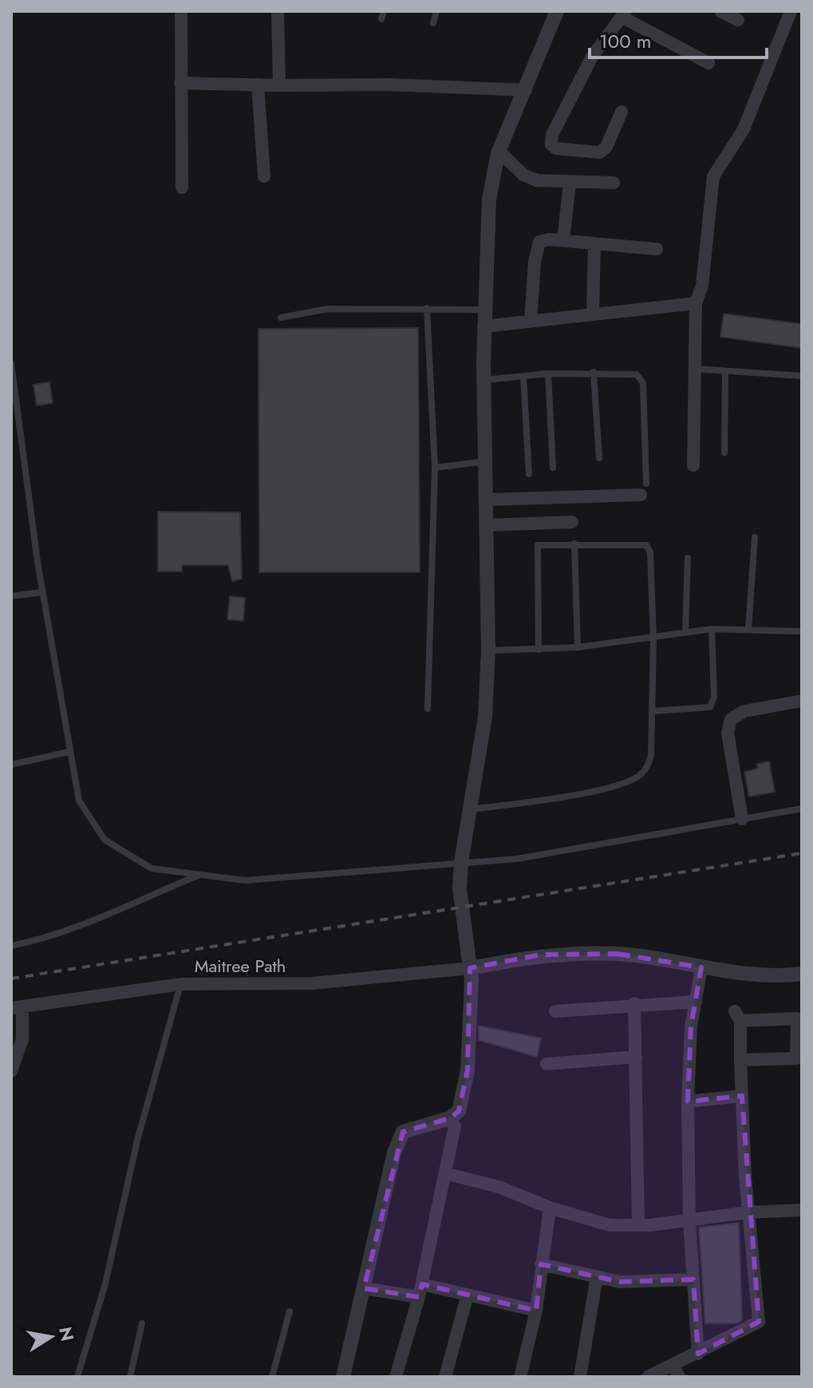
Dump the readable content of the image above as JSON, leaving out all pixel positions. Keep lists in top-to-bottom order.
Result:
{
  "streets": {
    "street": ["Maitree Path"]
  },
  "scale_bar": "100 m",
  "north": "right"
}
